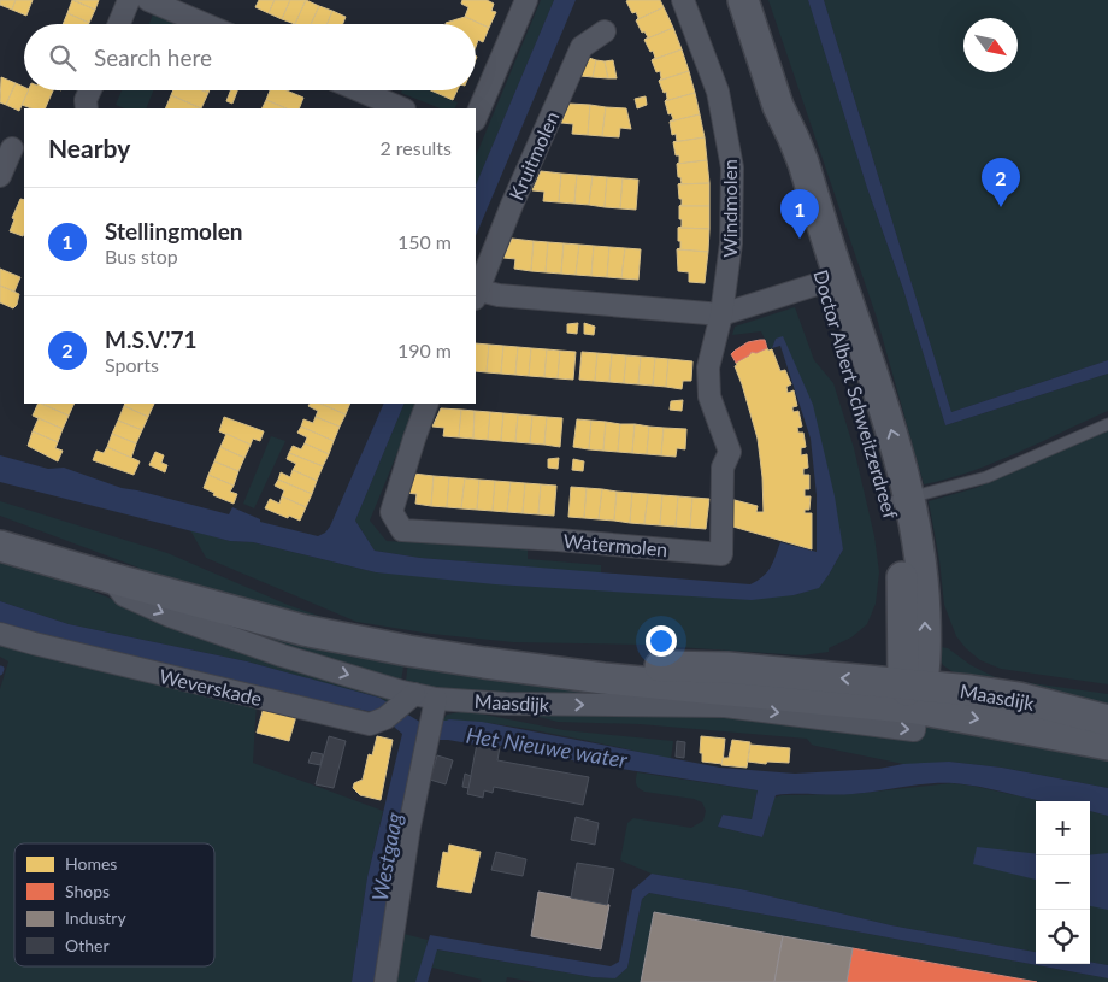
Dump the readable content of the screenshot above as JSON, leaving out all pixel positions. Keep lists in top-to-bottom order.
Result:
{
  "streets": {
    "main road": ["Doctor Albert Schweitzerdreef", "Maasdijk"],
    "street": [
      "Kruitmolen",
      "Windmolen",
      "Watermolen",
      "Weverskade"
    ]
  },
  "crossings": [
    ["Windmolen", "Watermolen"],
    ["Doctor Albert Schweitzerdreef", "Maasdijk"],
    ["Weverskade", "Maasdijk"]
  ],
  "water": ["Het Nieuwe water", "Westgaag"],
  "legend": [
    "Homes",
    "Shops",
    "Industry",
    "Other"
  ],
  "north": "bottom right",
  "page": {
    "search": "Search here",
    "heading": ["Nearby", "2 results"],
    "pins": ["2", "1"],
    "list": [
      {
        "mark": "1",
        "name": "Stellingmolen",
        "note": "Bus stop",
        "value": "150 m"
      },
      {
        "mark": "2",
        "name": "M.S.V.'71",
        "note": "Sports",
        "value": "190 m"
      }
    ],
    "map_buttons": ["+", "−"]
  }
}
